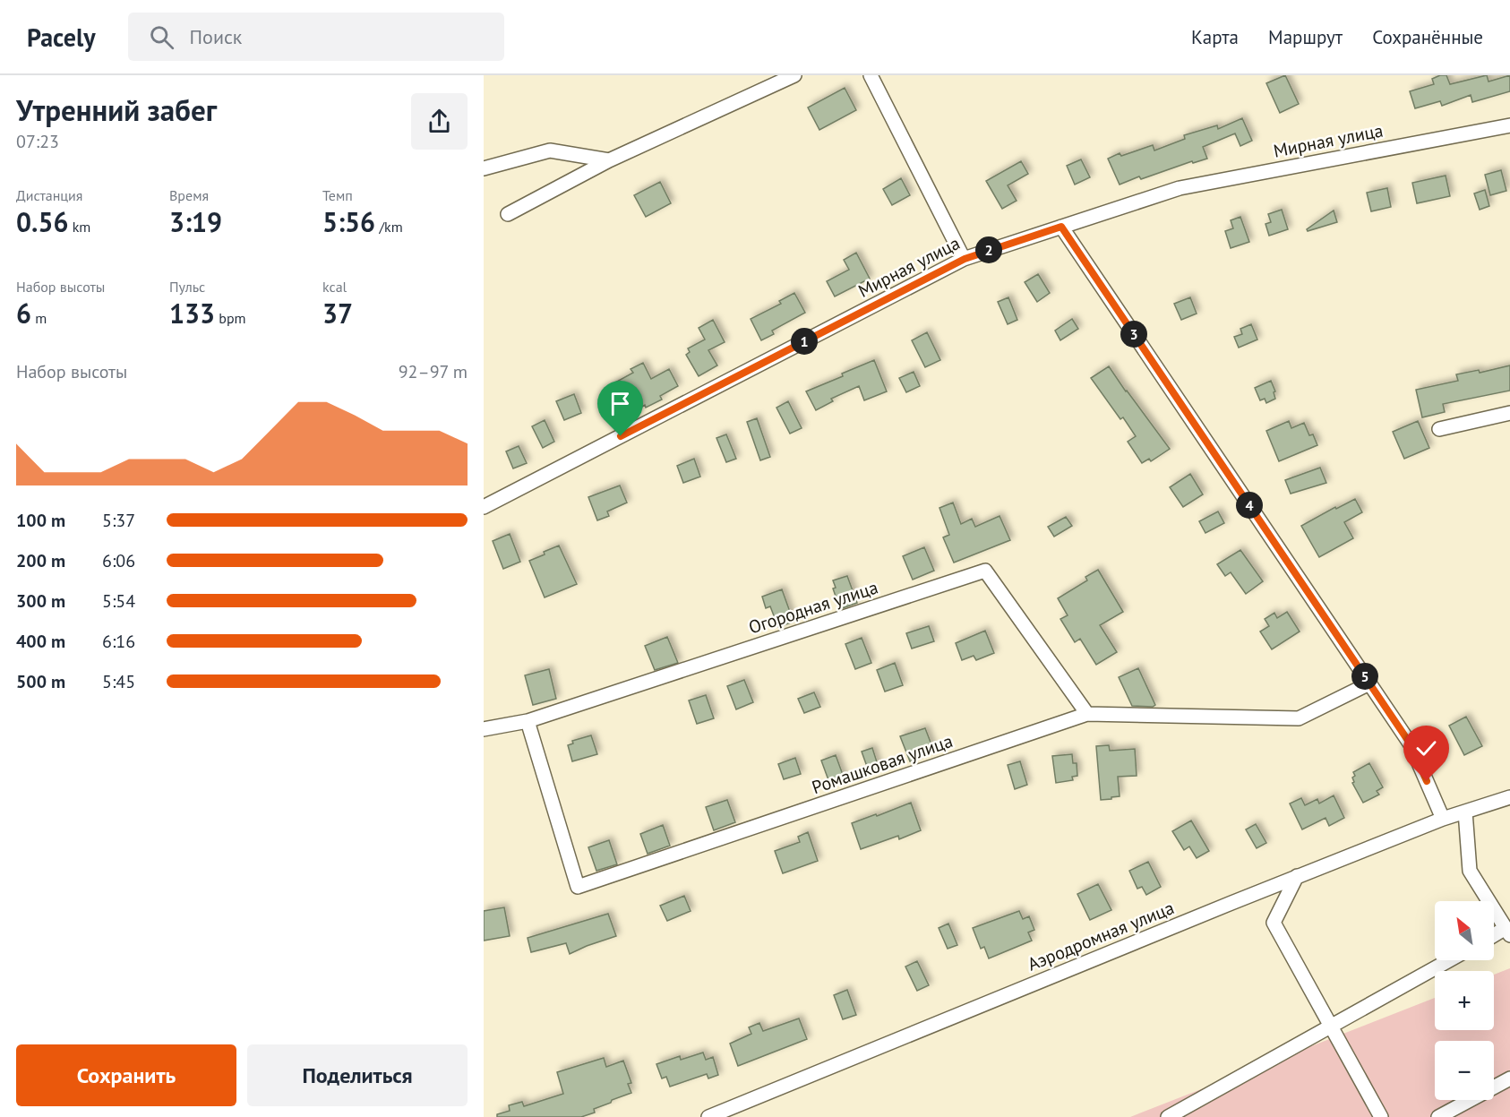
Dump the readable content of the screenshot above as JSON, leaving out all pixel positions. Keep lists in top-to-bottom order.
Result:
{
  "streets": {
    "street": [
      "Мирная улица",
      "Огородная улица",
      "Ромашковая улица",
      "Аэродромная улица"
    ]
  },
  "crossings": [
    ["Огородная улица", "Ромашковая улица"]
  ],
  "north": "top left",
  "page": {
    "header": "Pacely",
    "search": "Поиск",
    "nav": ["Карта", "Маршрут", "Сохранённые"],
    "heading": ["Утренний забег", "07:23"],
    "stats": [
      ["Дистанция", "0.56 km"],
      ["Время", "3:19"],
      ["Темп", "5:56 /km"],
      ["Набор высоты", "6 m"],
      ["Пульс", "133 bpm"],
      ["kcal", "37"]
    ],
    "pins": [
      "2",
      "3",
      "1",
      "4",
      "5"
    ],
    "chart": ["Набор высоты", "92–97 m"],
    "list": [
      {
        "name": "100 m",
        "note": "5:37"
      },
      {
        "name": "200 m",
        "note": "6:06"
      },
      {
        "name": "300 m",
        "note": "5:54"
      },
      {
        "name": "400 m",
        "note": "6:16"
      },
      {
        "name": "500 m",
        "note": "5:45"
      }
    ],
    "map_buttons": ["+", "−"],
    "buttons": ["Сохранить", "Поделиться"]
  }
}
